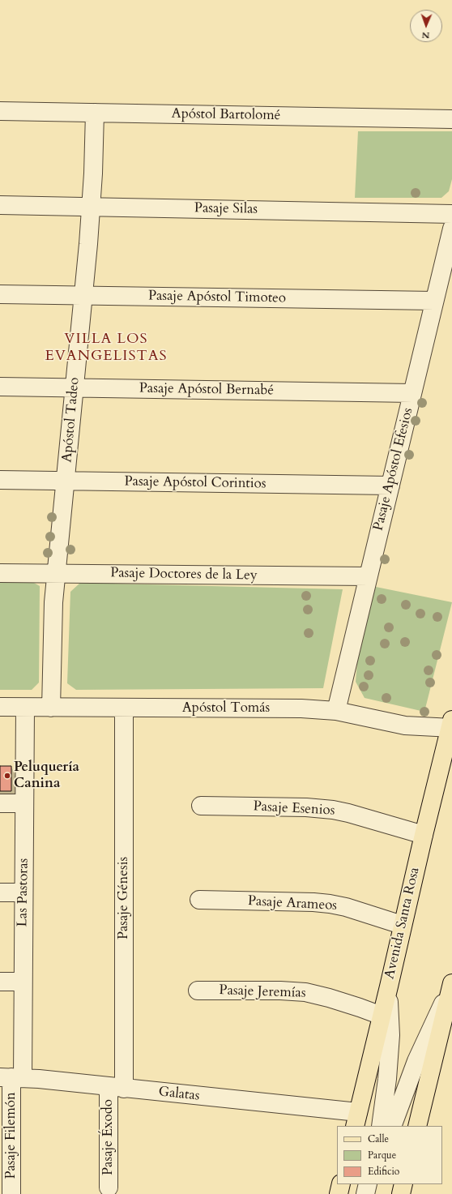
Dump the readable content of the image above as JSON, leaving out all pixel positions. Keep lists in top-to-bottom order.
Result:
{
  "streets": {
    "main road": ["Avenida Santa Rosa"],
    "street": [
      "Apóstol Bartolomé",
      "Pasaje Silas",
      "Pasaje Apóstol Timoteo",
      "Pasaje Apóstol Bernabé",
      "Apóstol Tadeo",
      "Pasaje Apóstol Efesios",
      "Pasaje Apóstol Corintios",
      "Pasaje Doctores de la Ley",
      "Apóstol Tomás",
      "Pasaje Esenios",
      "Las Pastoras",
      "Pasaje Génesis",
      "Pasaje Arameos",
      "Pasaje Jeremías",
      "Galatas",
      "Pasaje Filemón",
      "Pasaje Éxodo"
    ]
  },
  "crossings": [
    ["Apóstol Bartolomé", "Apóstol Tadeo"],
    ["Pasaje Silas", "Apóstol Tadeo"],
    ["Pasaje Apóstol Timoteo", "Apóstol Tadeo"],
    ["Pasaje Apóstol Timoteo", "Pasaje Apóstol Efesios"],
    ["Pasaje Apóstol Bernabé", "Apóstol Tadeo"],
    ["Pasaje Apóstol Bernabé", "Pasaje Apóstol Efesios"],
    ["Apóstol Tadeo", "Pasaje Apóstol Corintios"],
    ["Apóstol Tadeo", "Pasaje Doctores de la Ley"],
    ["Apóstol Tadeo", "Apóstol Tomás"],
    ["Pasaje Apóstol Efesios", "Pasaje Apóstol Corintios"],
    ["Pasaje Apóstol Efesios", "Pasaje Doctores de la Ley"],
    ["Pasaje Apóstol Efesios", "Apóstol Tomás"],
    ["Apóstol Tomás", "Las Pastoras"],
    ["Apóstol Tomás", "Pasaje Génesis"],
    ["Apóstol Tomás", "Avenida Santa Rosa"],
    ["Pasaje Esenios", "Avenida Santa Rosa"],
    ["Las Pastoras", "Galatas"],
    ["Las Pastoras", "Pasaje Filemón"],
    ["Pasaje Génesis", "Galatas"],
    ["Pasaje Génesis", "Pasaje Éxodo"],
    ["Pasaje Arameos", "Avenida Santa Rosa"],
    ["Avenida Santa Rosa", "Pasaje Jeremías"],
    ["Avenida Santa Rosa", "Galatas"],
    ["Galatas", "Pasaje Filemón"],
    ["Galatas", "Pasaje Éxodo"]
  ],
  "districts": ["VILLA LOS EVANGELISTAS"],
  "places": ["Peluquería Canina"],
  "legend": ["Calle", "Parque", "Edificio"],
  "north": "bottom"
}
